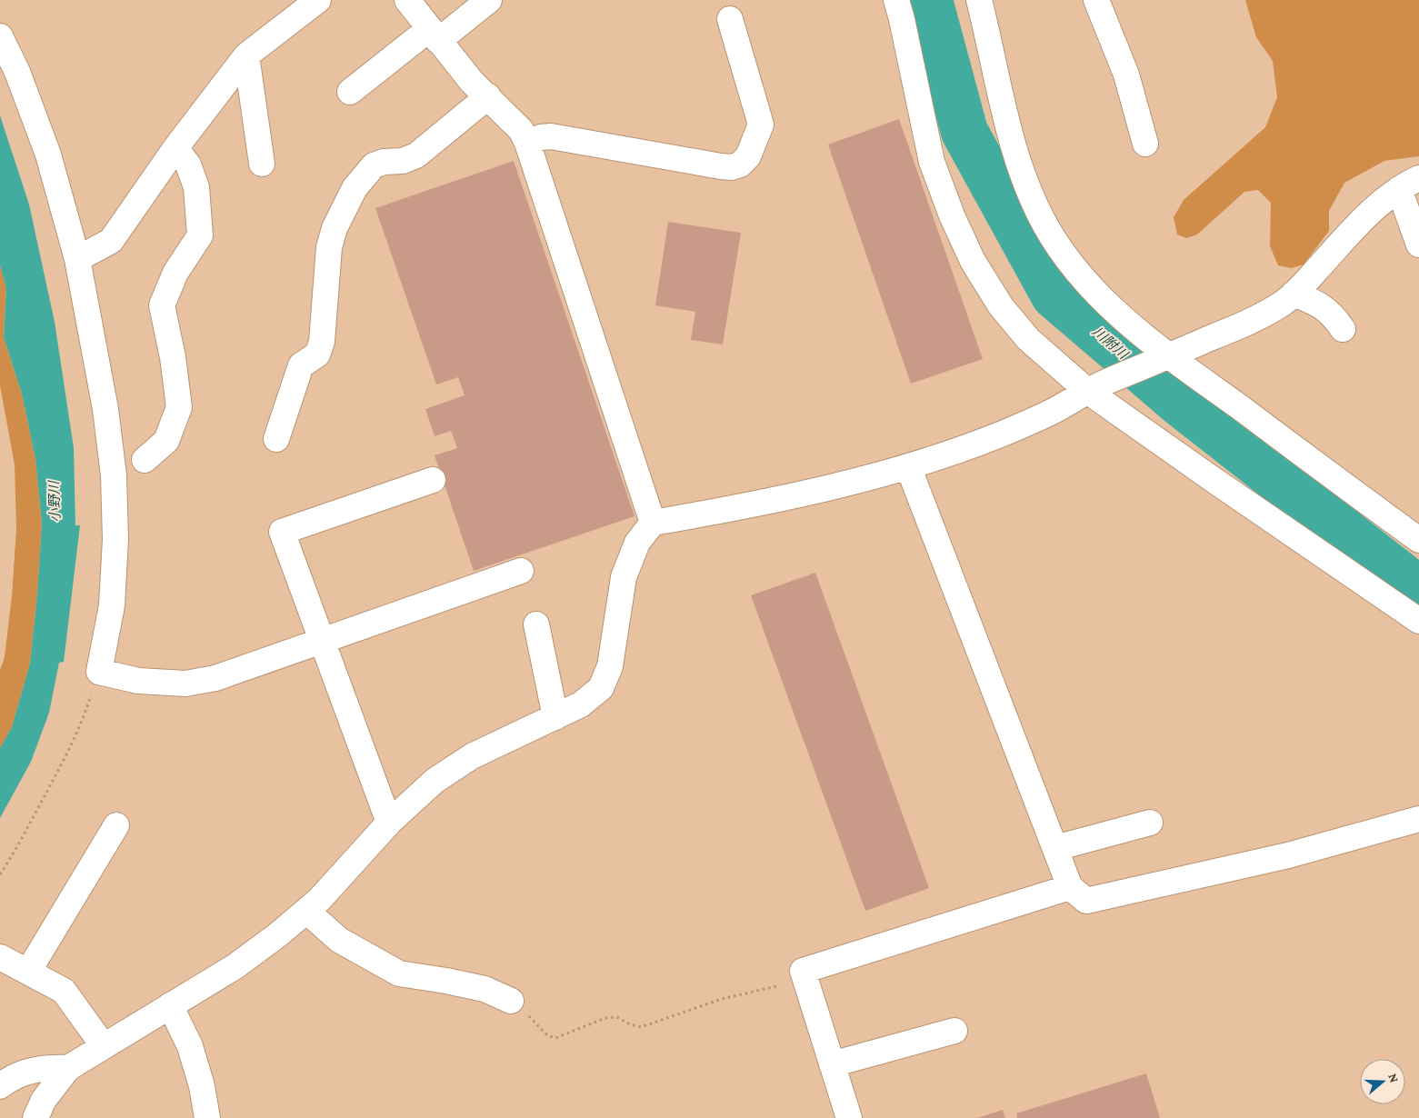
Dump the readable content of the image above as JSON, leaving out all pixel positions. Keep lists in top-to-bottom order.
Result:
{
  "water": ["川附川", "小野川"],
  "north": "right"
}
